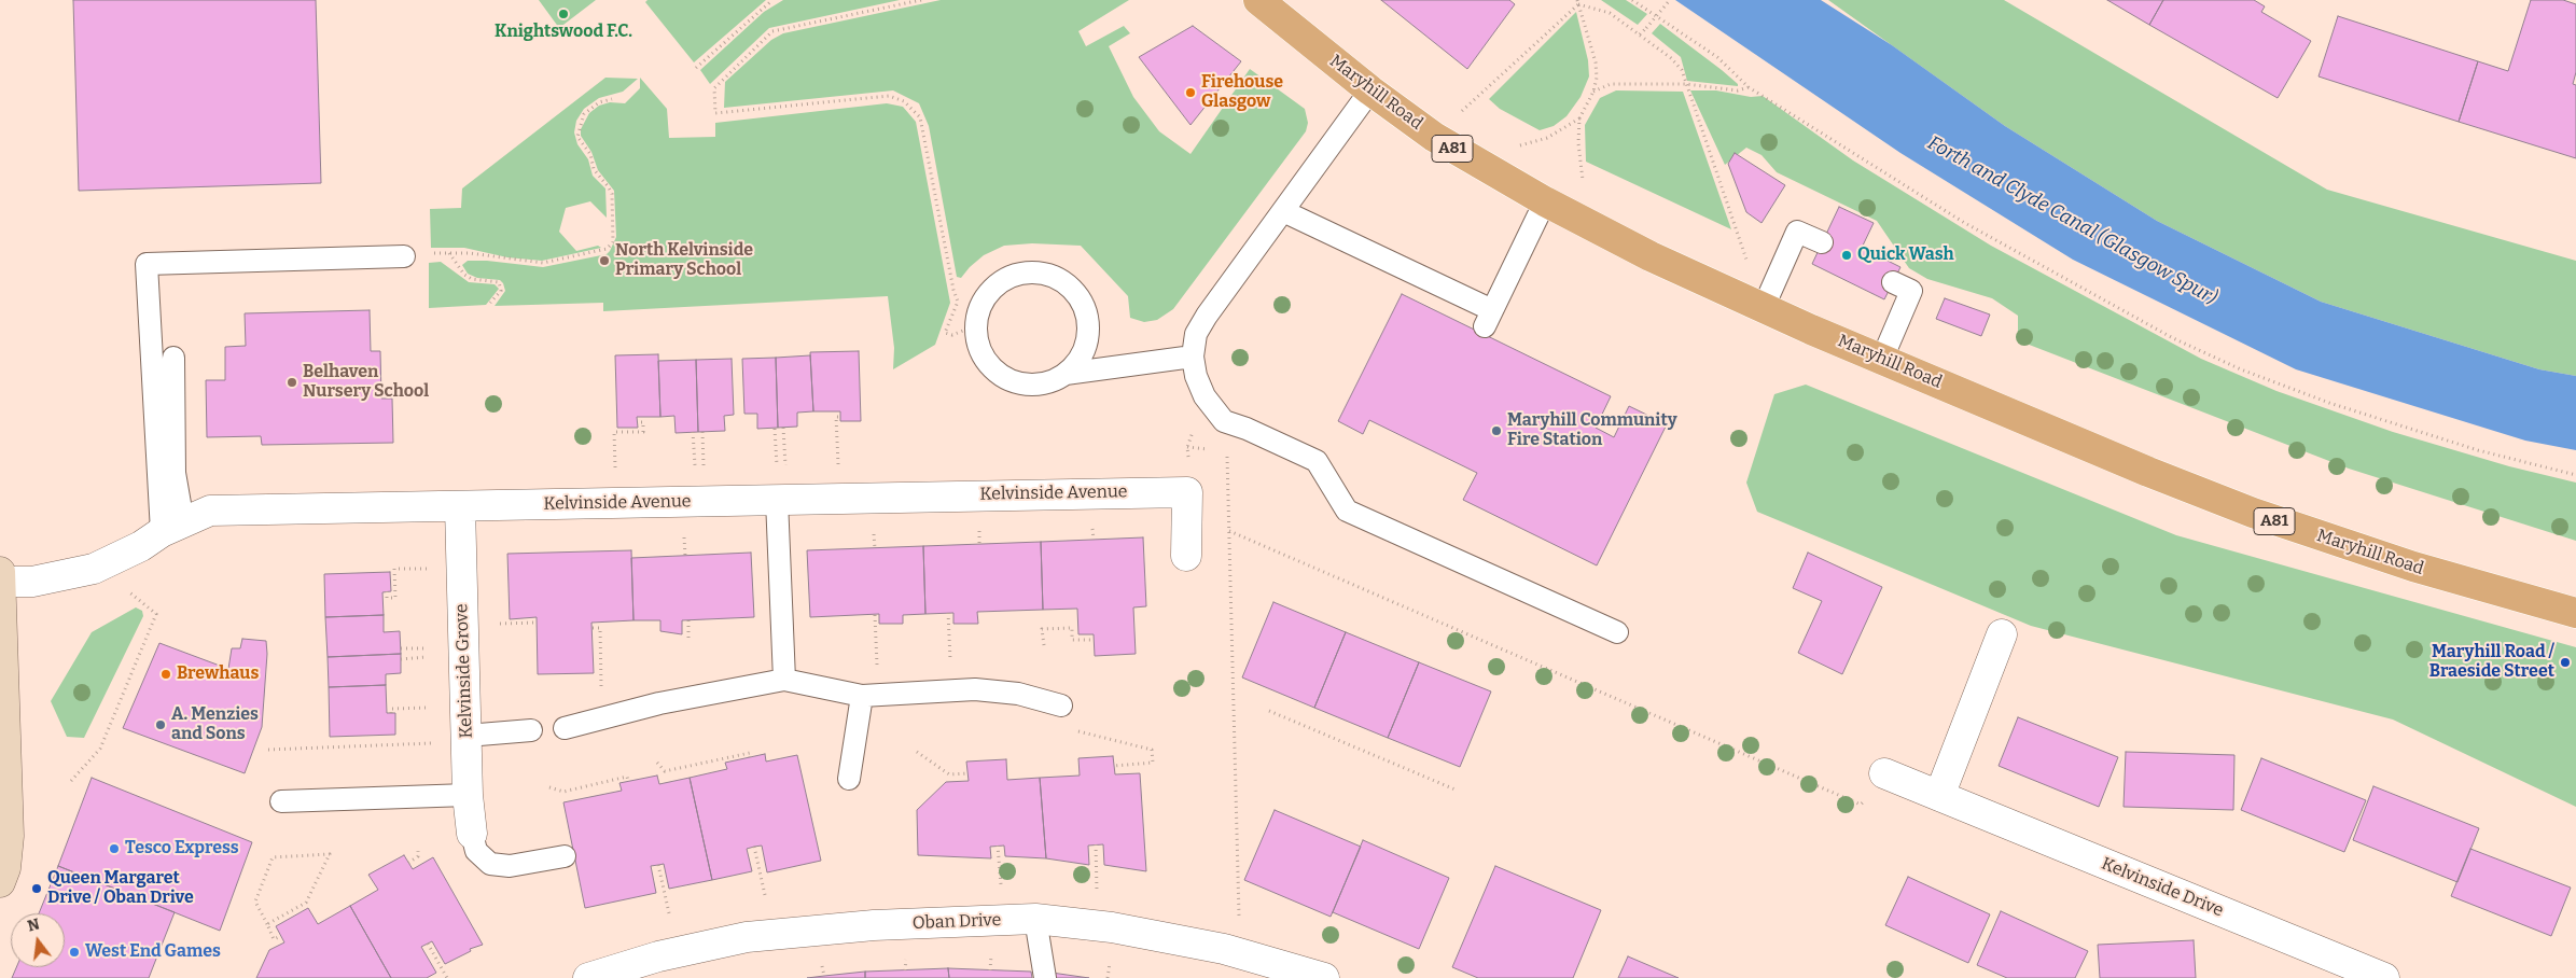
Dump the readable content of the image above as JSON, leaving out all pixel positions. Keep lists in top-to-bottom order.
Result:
{
  "streets": {
    "main road": ["Maryhill Road", "A81"],
    "street": [
      "Kelvinside Avenue",
      "Kelvinside Grove",
      "Kelvinside Drive",
      "Oban Drive"
    ]
  },
  "crossings": [
    ["Kelvinside Avenue", "Kelvinside Grove"]
  ],
  "water": ["Forth and Clyde Canal (Glasgow Spur)"],
  "places": [
    "Knightswood F.C.",
    "Firehouse Glasgow",
    "Quick Wash",
    "North Kelvinside Primary School",
    "Belhaven Nursery School",
    "Maryhill Community Fire Station",
    "Maryhill Road / Braeside Street",
    "Brewhaus",
    "A. Menzies and Sons",
    "Tesco Express",
    "Queen Margaret Drive / Oban Drive",
    "West End Games"
  ],
  "north": "top"
}
